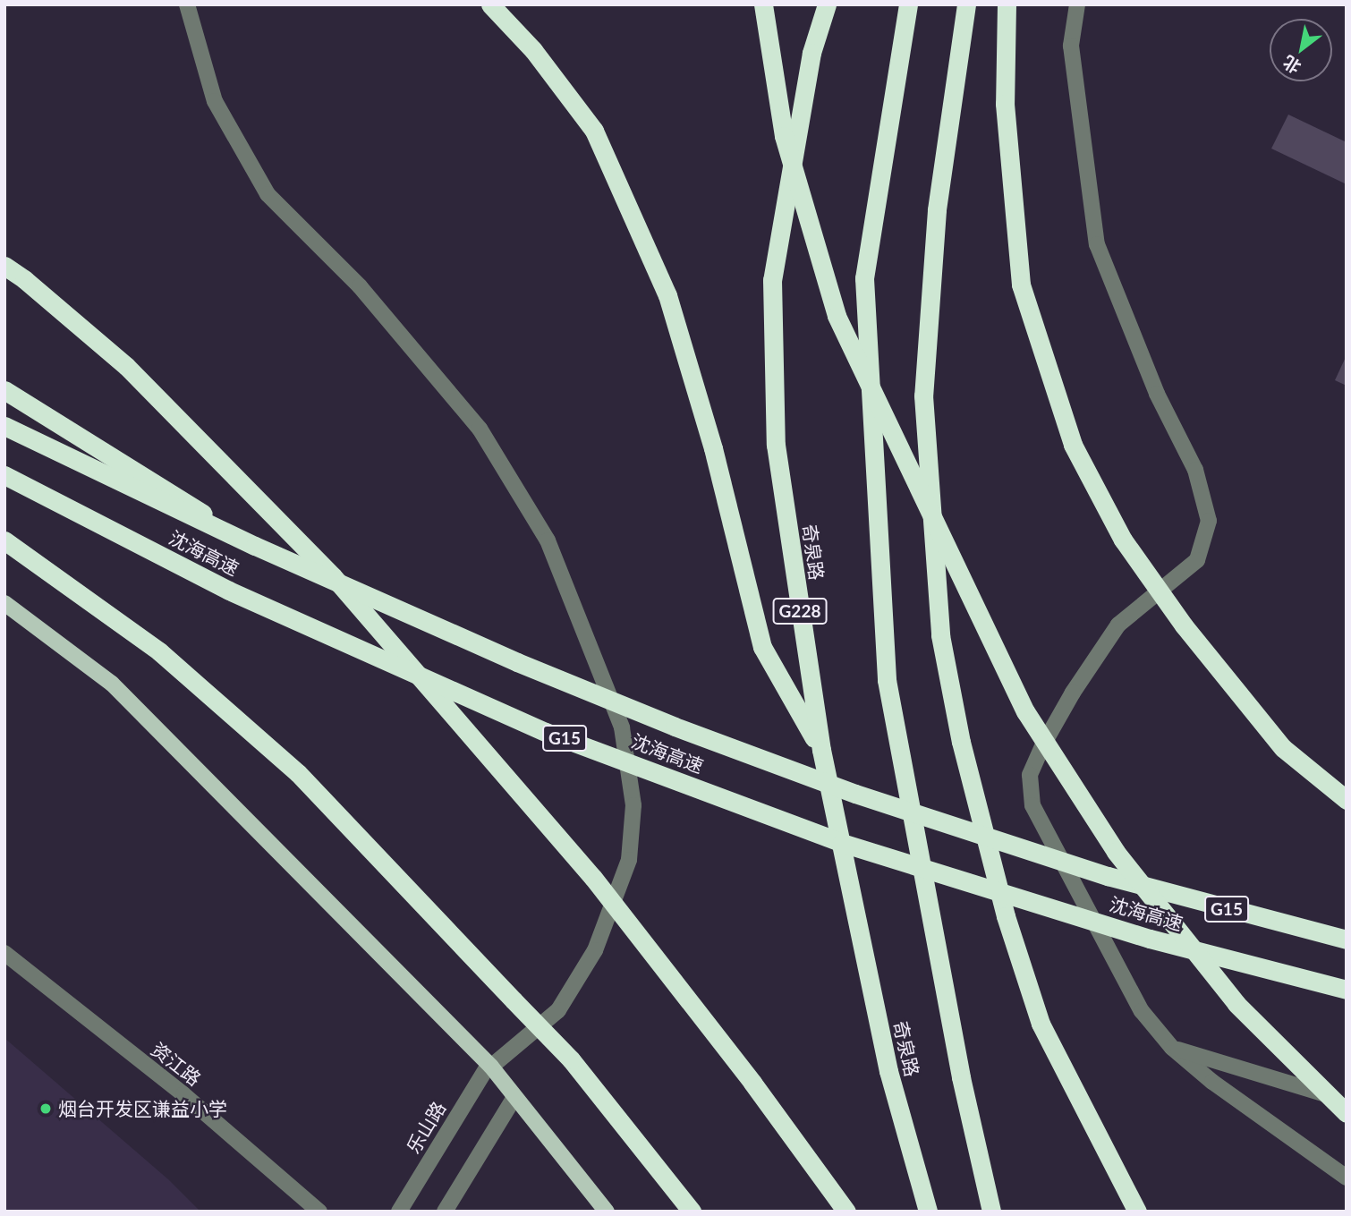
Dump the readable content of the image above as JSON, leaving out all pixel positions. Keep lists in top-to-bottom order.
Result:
{
  "streets": {
    "highway": [
      "奇泉路",
      "沈海高速",
      "G228",
      "G15"
    ],
    "street": ["资江路", "乐山路"]
  },
  "places": ["烟台开发区谦益小学"],
  "north": "bottom left"
}
